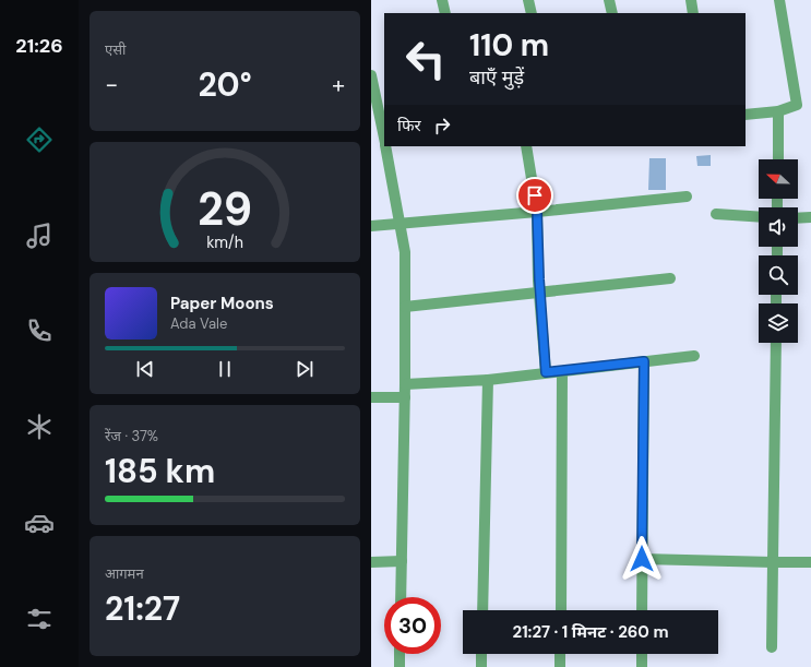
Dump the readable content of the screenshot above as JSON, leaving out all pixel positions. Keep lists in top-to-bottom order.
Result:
{
  "north": "left",
  "page": {
    "tabs": "21:26",
    "tile": [
      "एसी",
      ["रेंज · 37%", "185 km"],
      ["आगमन", "21:27"]
    ],
    "turn": ["110 m", "बाएँ मुड़ें"],
    "heat": ["−", "20°", "+"],
    "then": "फिर",
    "song": ["Paper Moons", "Ada Vale"],
    "limit": "30",
    "trip": "21:27 · 1 मिनट · 260 m",
    "gauge": ["29", "km/h"]
  }
}
